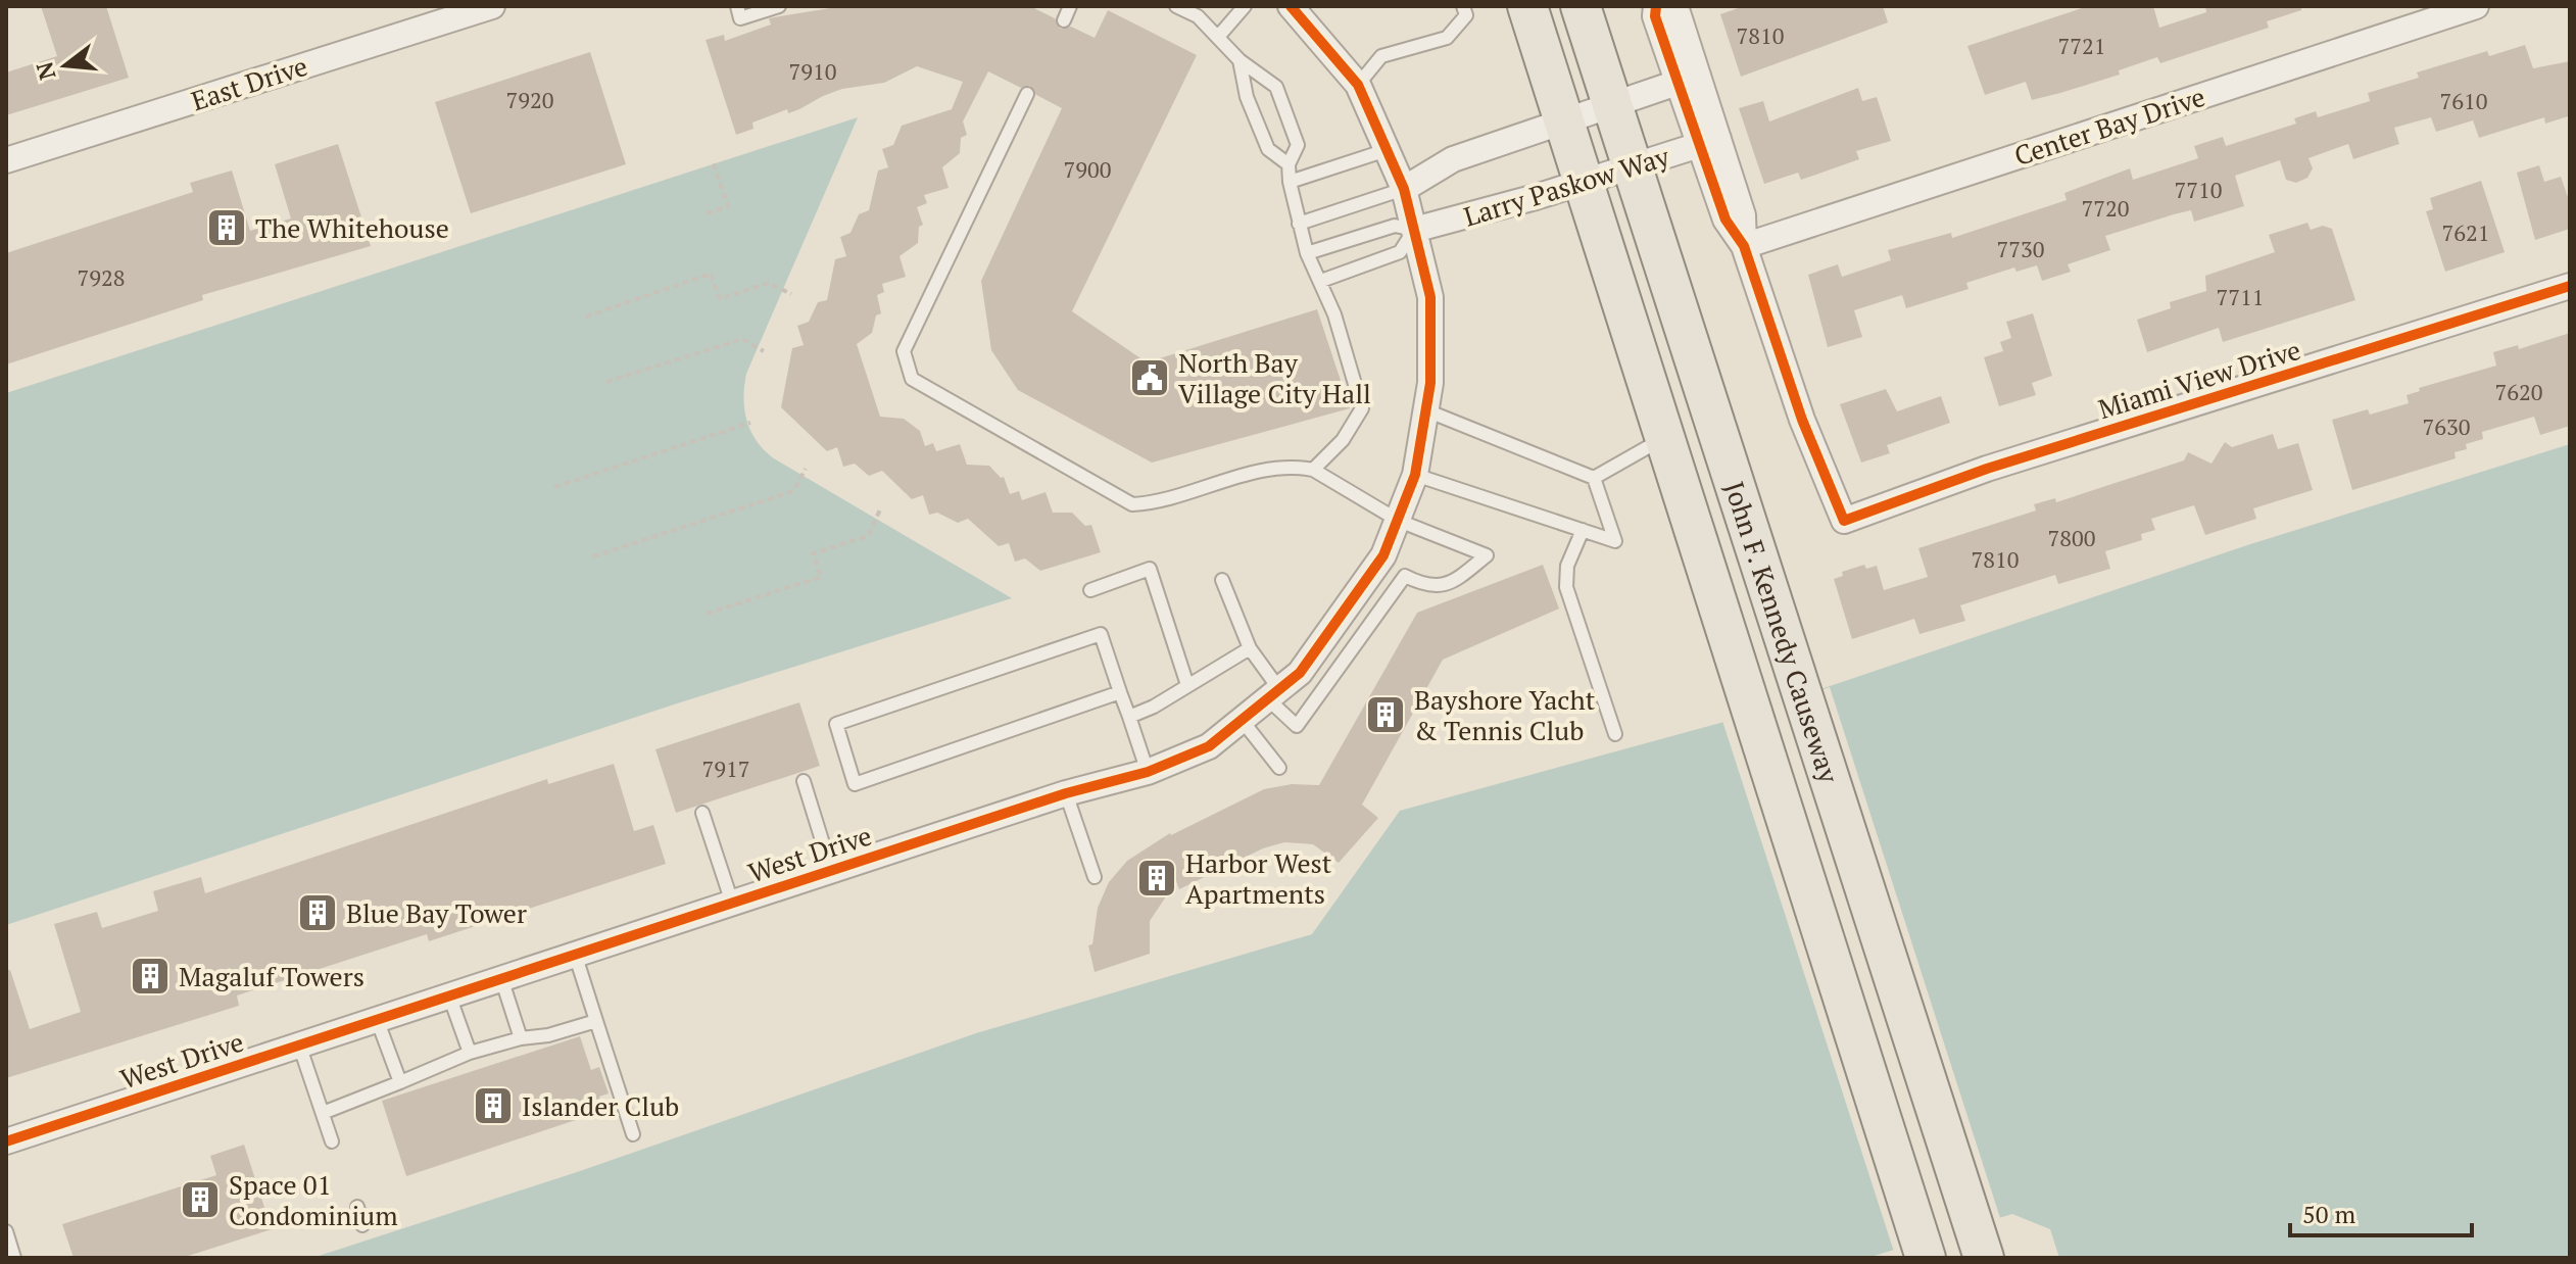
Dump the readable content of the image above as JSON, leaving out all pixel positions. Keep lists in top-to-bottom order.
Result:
{
  "streets": {
    "main road": ["John F. Kennedy Causeway"],
    "street": [
      "East Drive",
      "Center Bay Drive",
      "Larry Paskow Way",
      "Miami View Drive",
      "West Drive"
    ]
  },
  "crossings": [
    ["Center Bay Drive", "Miami View Drive"],
    ["Larry Paskow Way", "John F. Kennedy Causeway"],
    ["Larry Paskow Way", "West Drive"]
  ],
  "places": {
    "building": [
      "The Whitehouse",
      "Bayshore Yacht & Tennis Club",
      "Harbor West Apartments",
      "Blue Bay Tower",
      "Magaluf Towers",
      "Islander Club",
      "Space 01 Condominium"
    ],
    "public building": ["North Bay Village City Hall"]
  },
  "house_numbers": [
    "7810",
    "7721",
    "7910",
    "7920",
    "7610",
    "7900",
    "7710",
    "7720",
    "7621",
    "7730",
    "7928",
    "7711",
    "7620",
    "7630",
    "7800",
    "7810",
    "7917"
  ],
  "scale_bar": "50 m",
  "north": "left"
}
